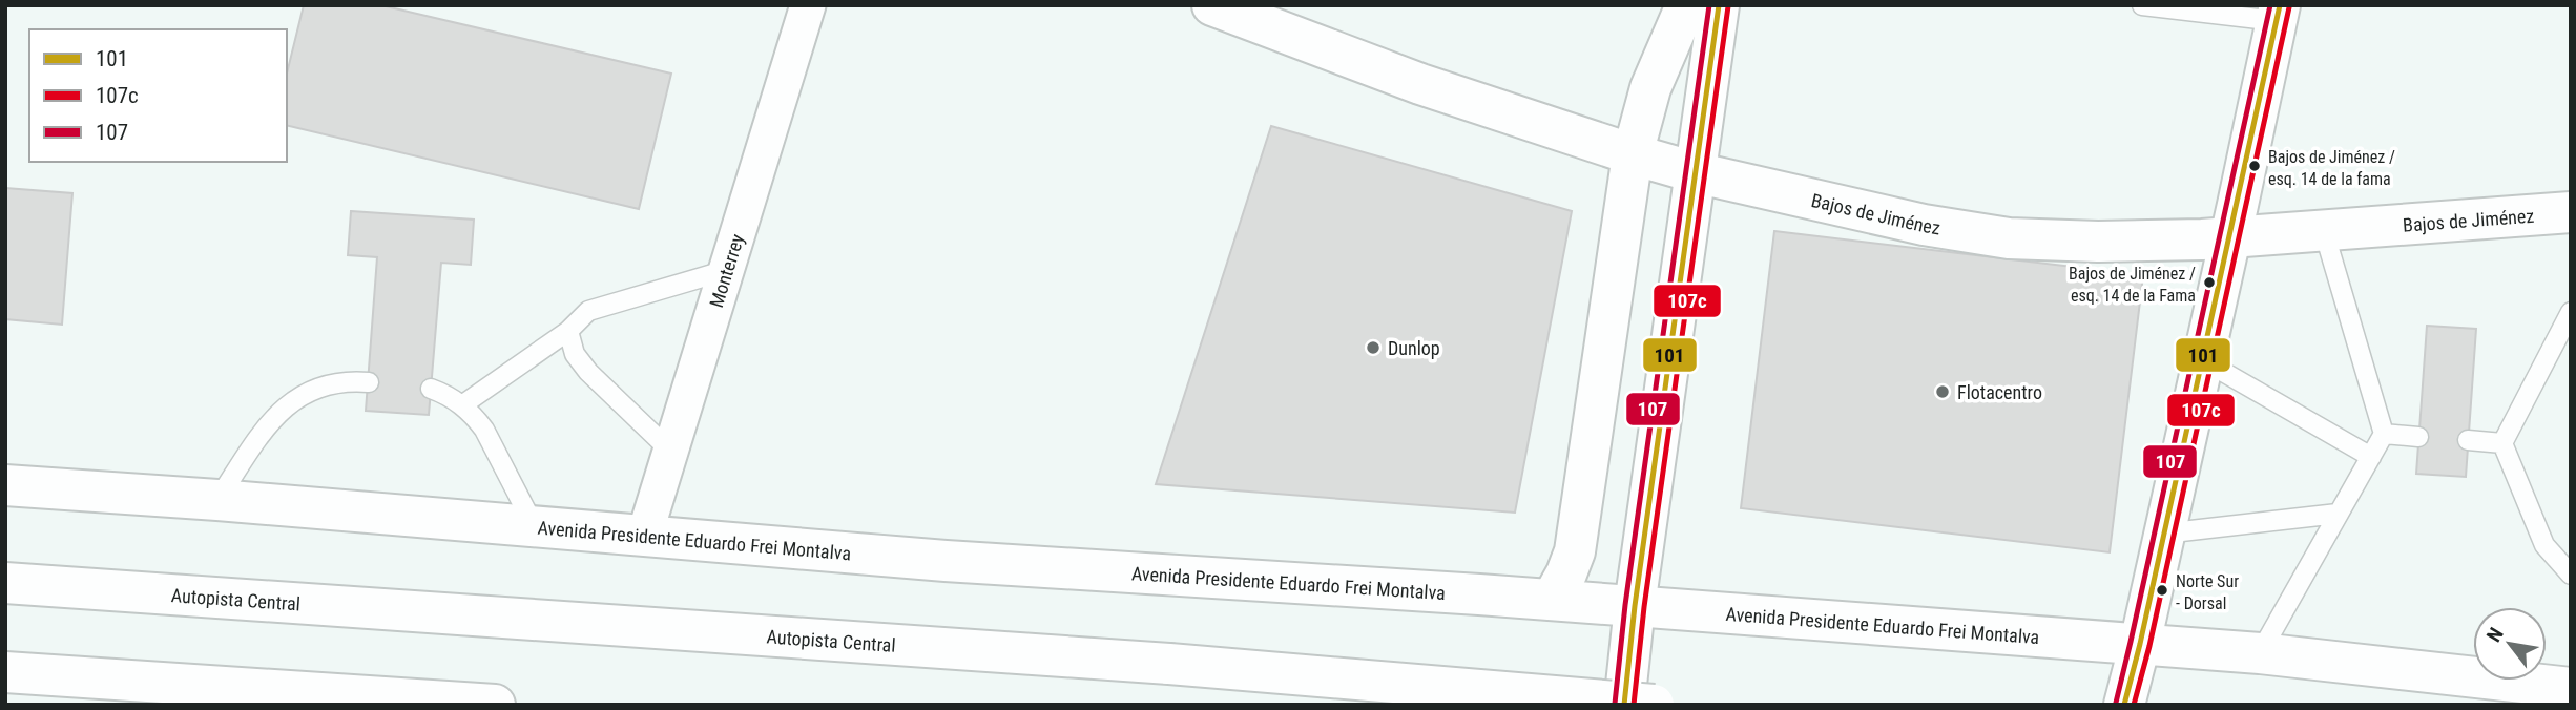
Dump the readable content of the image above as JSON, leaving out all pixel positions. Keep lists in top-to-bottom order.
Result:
{
  "streets": {
    "main road": ["Bajos de Jiménez", "Avenida Presidente Eduardo Frei Montalva", "Autopista Central"],
    "street": ["Monterrey"]
  },
  "crossings": [
    ["Monterrey", "Avenida Presidente Eduardo Frei Montalva"]
  ],
  "places": [
    "Bajos de Jiménez / esq. 14 de la fama",
    "Bajos de Jiménez / esq. 14 de la Fama",
    "Dunlop",
    "Flotacentro",
    "Norte Sur - Dorsal"
  ],
  "lines": ["transit line 101", "transit line 107", "transit line 107c"],
  "legend": ["101", "107c", "107"],
  "north": "top left"
}
